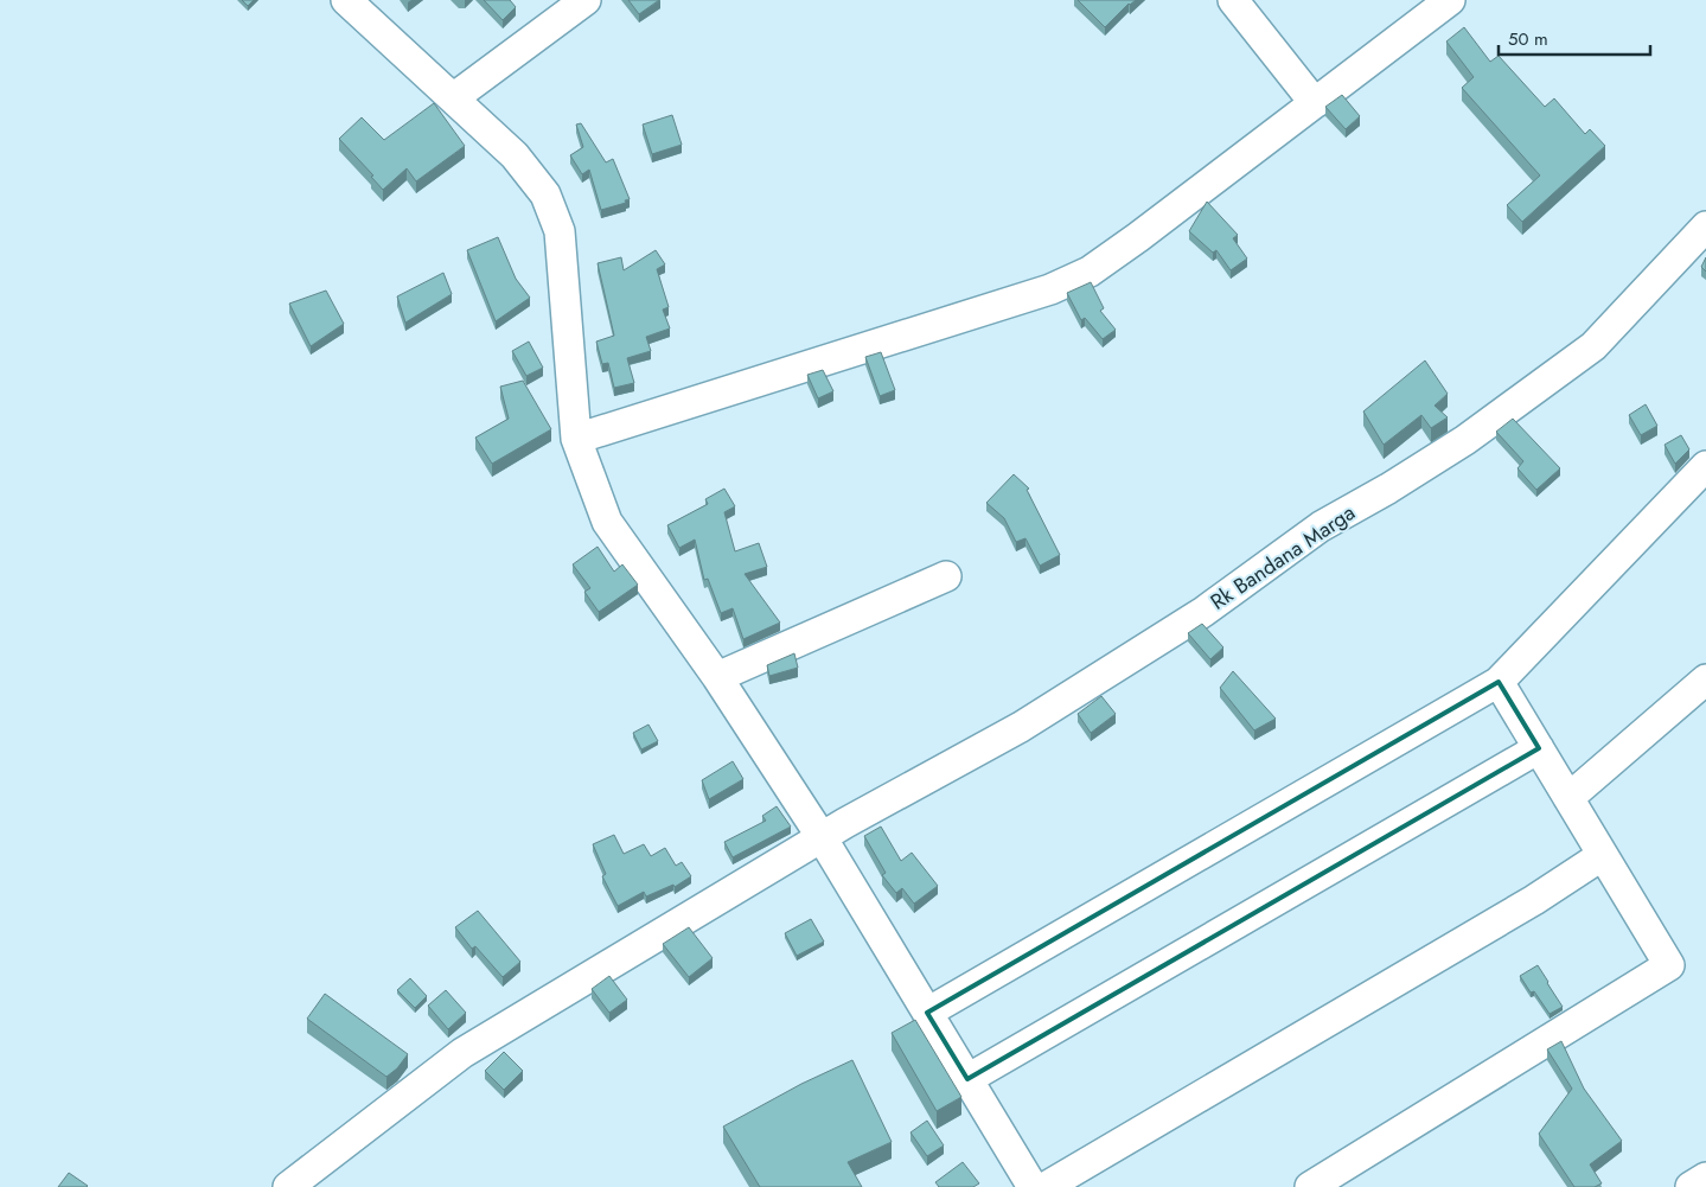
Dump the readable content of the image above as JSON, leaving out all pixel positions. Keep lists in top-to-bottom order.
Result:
{
  "streets": {
    "street": ["Rk Bandana Marga"]
  },
  "scale_bar": "50 m"
}
